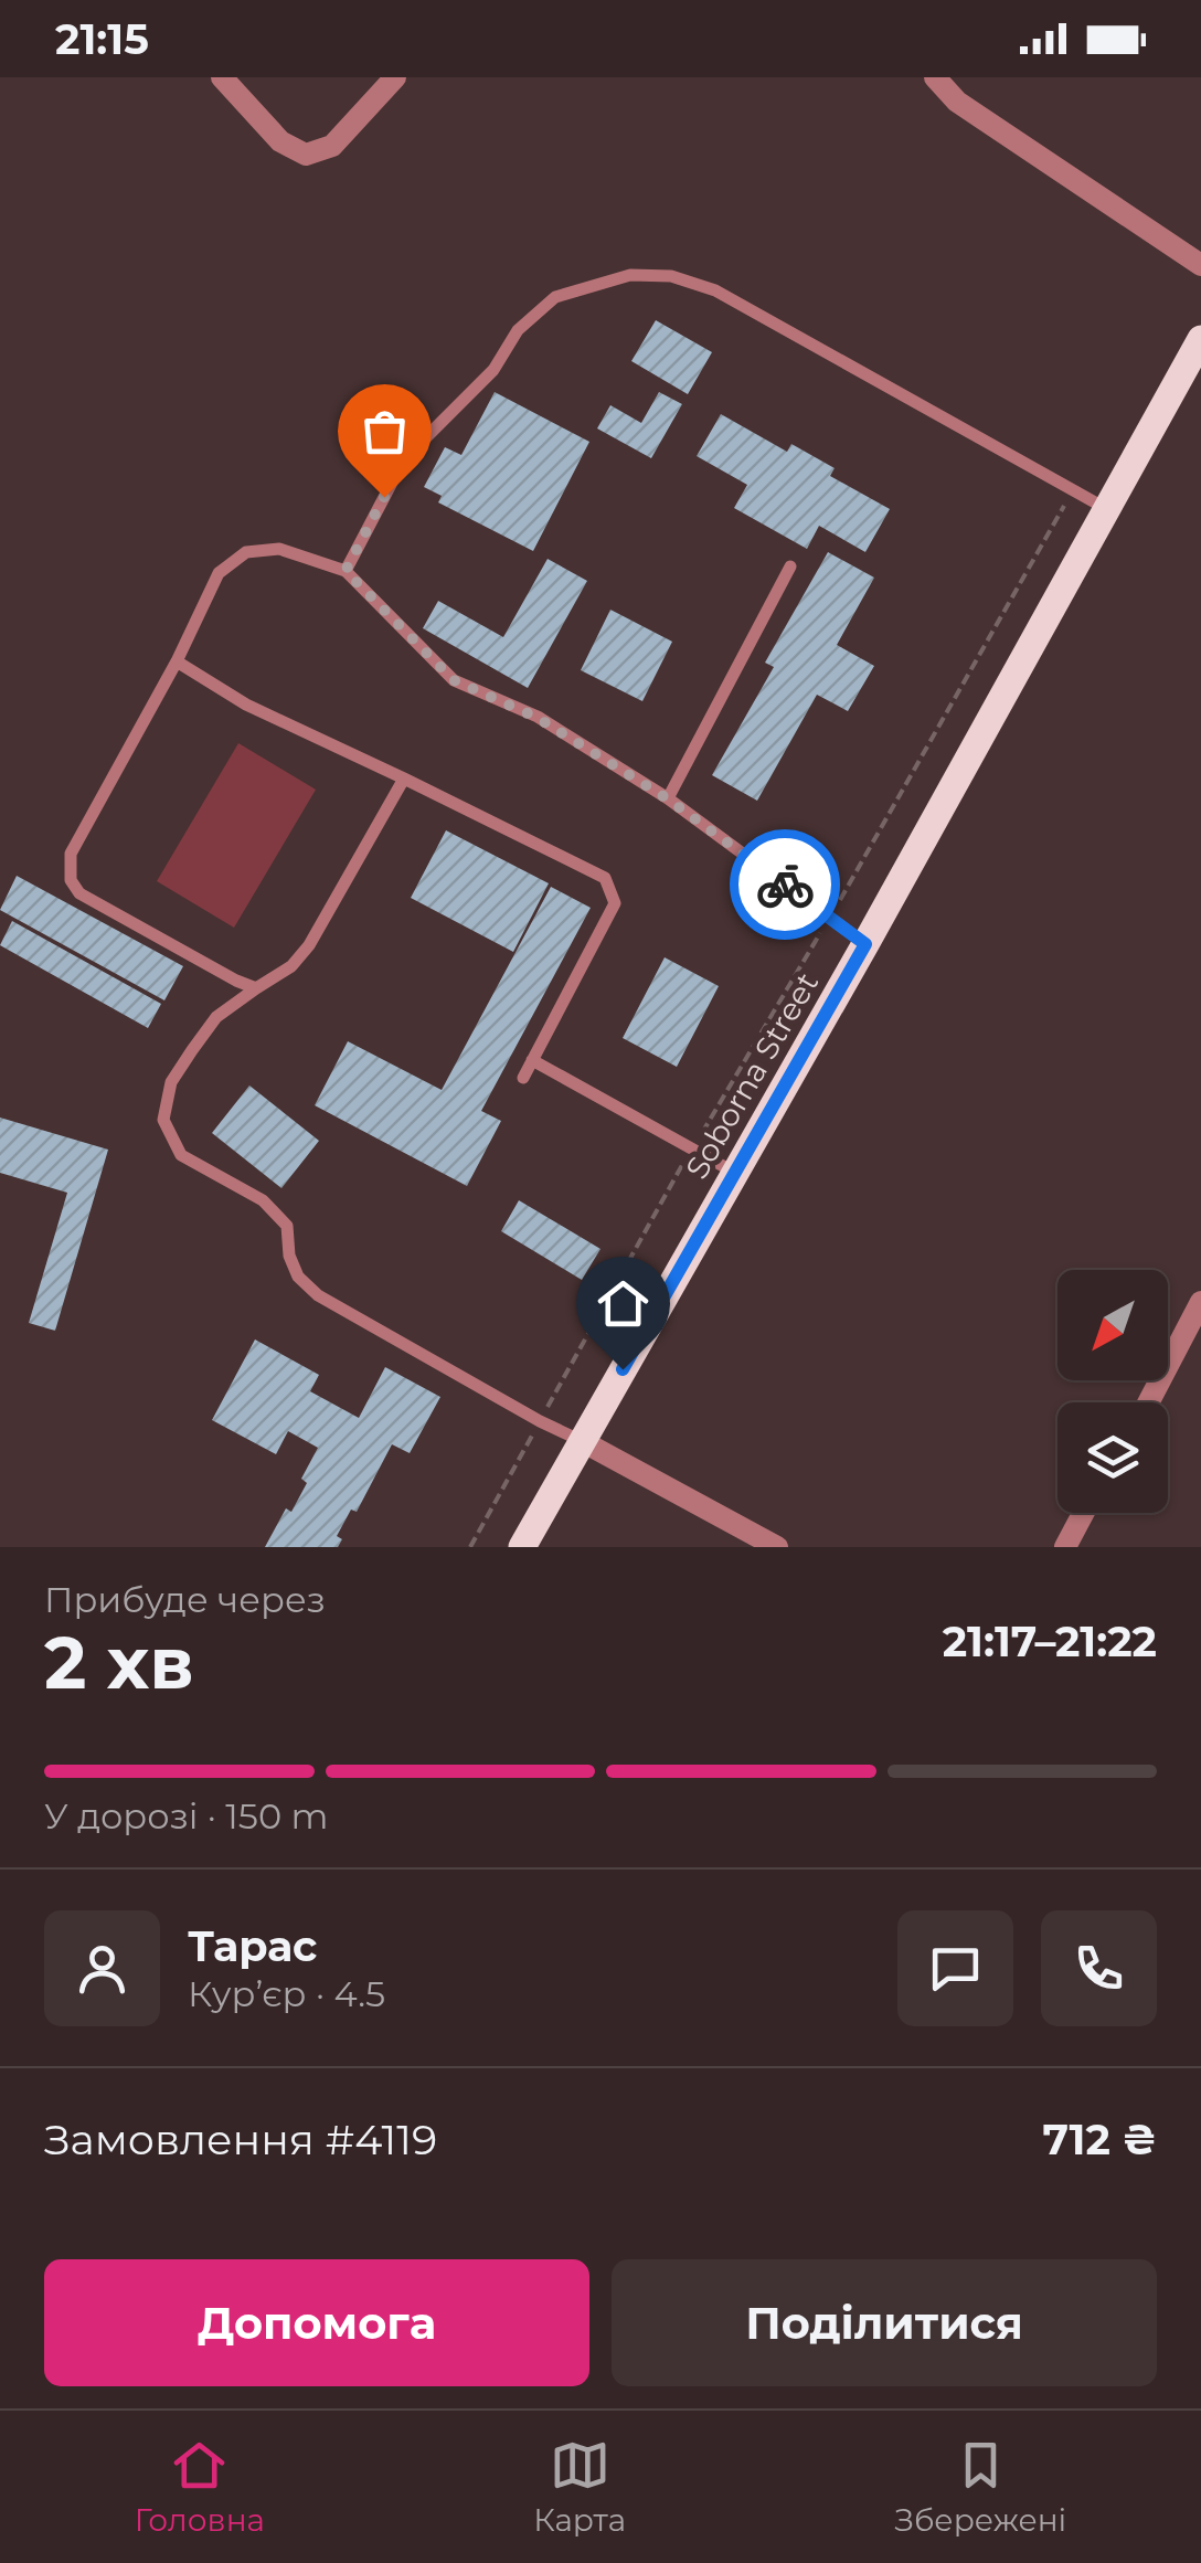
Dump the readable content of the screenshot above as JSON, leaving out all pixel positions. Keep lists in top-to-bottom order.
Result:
{
  "streets": {
    "main road": ["Soborna Street"]
  },
  "north": "bottom left",
  "page": {
    "status": "21:15",
    "heading": ["2 хв", "Прибуде через", "21:17–21:22"],
    "panel": [
      "Тарас",
      "Кур’єр · 4.5",
      "Замовлення #4119",
      "712 ₴"
    ],
    "bar": "У дорозі · 150 m",
    "buttons": ["Допомога", "Поділитися"],
    "tabs": ["Головна", "Карта", "Збережені"]
  }
}
